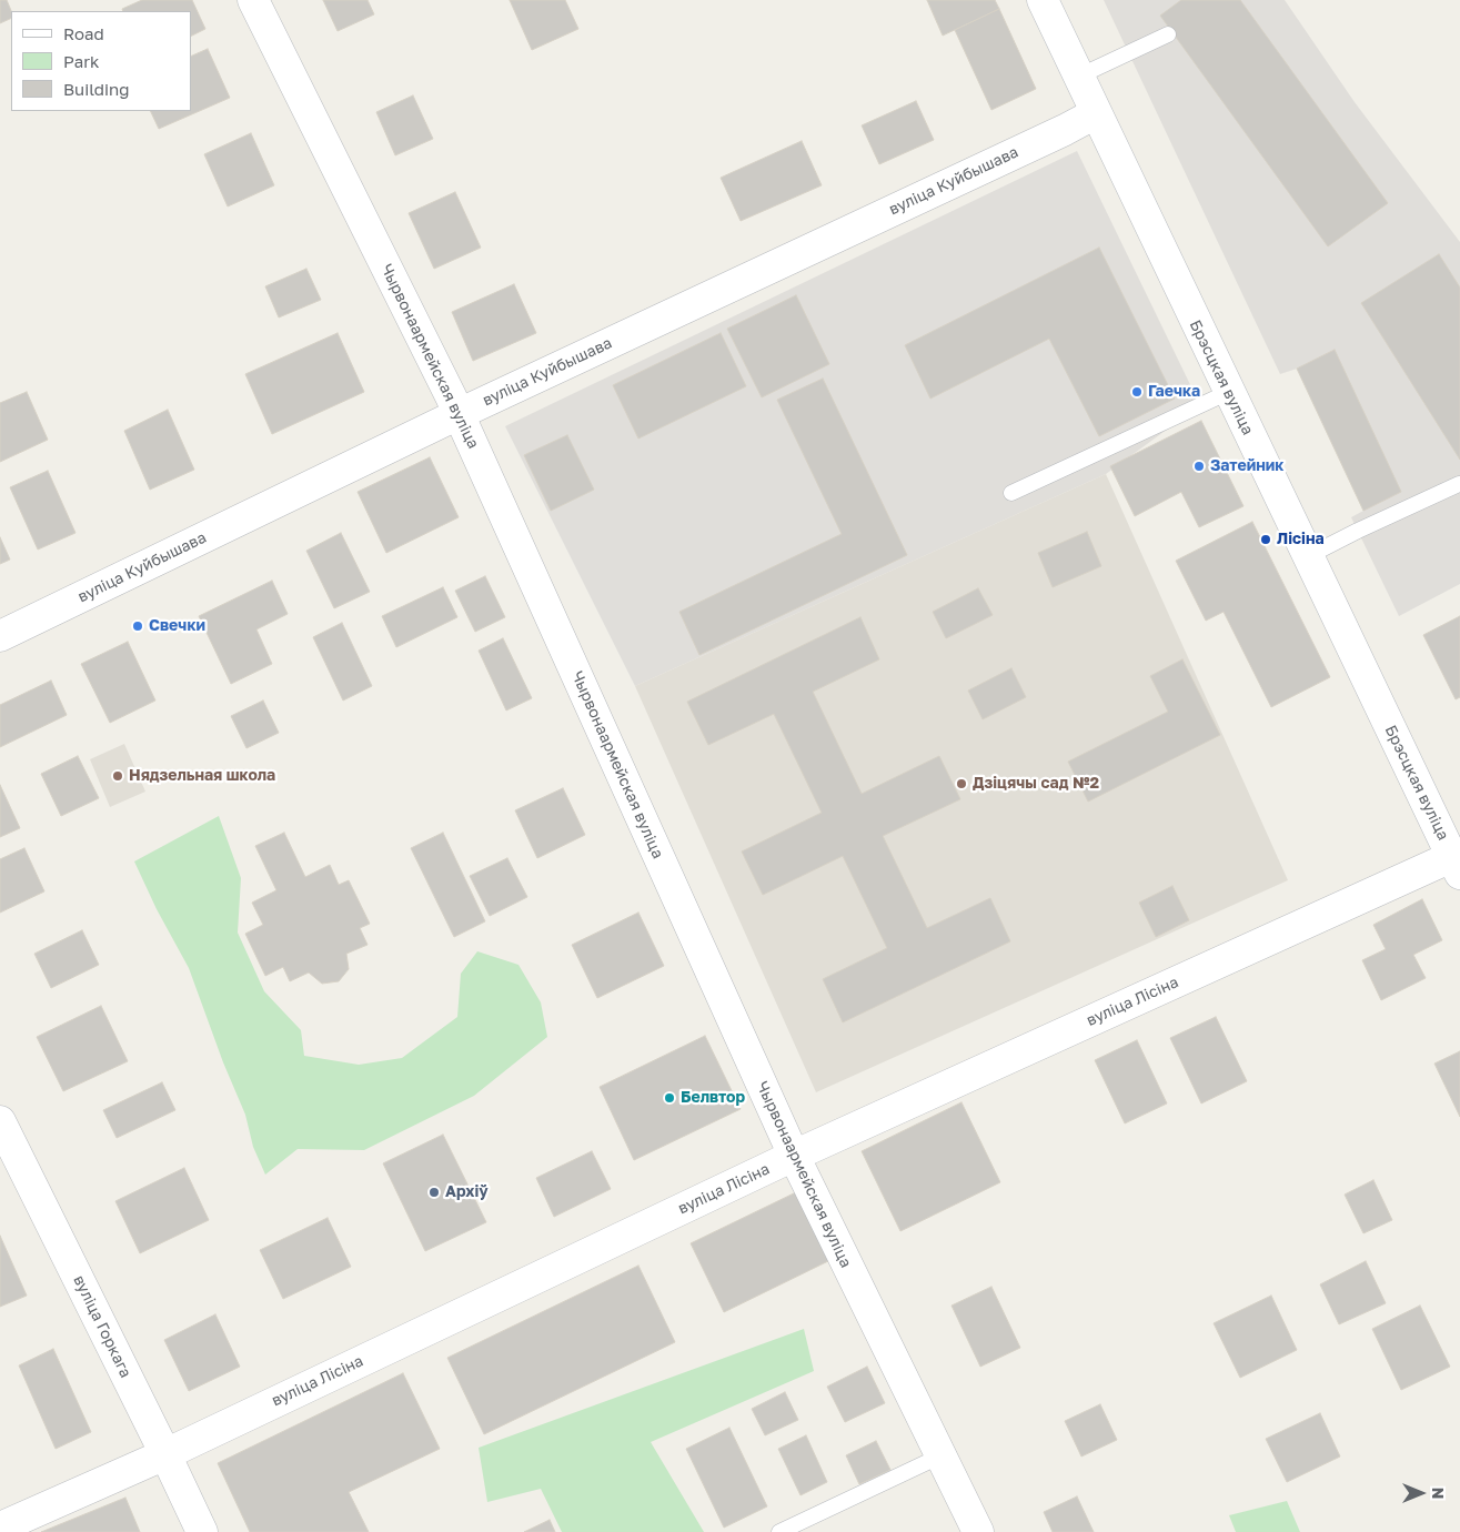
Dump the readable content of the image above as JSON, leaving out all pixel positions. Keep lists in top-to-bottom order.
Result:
{
  "streets": {
    "street": [
      "вуліца Куйбышава",
      "Чырвонаармейская вуліца",
      "Брэсцкая вуліца",
      "вуліца Лісіна",
      "вуліца Горкага"
    ]
  },
  "crossings": [
    ["вуліца Куйбышава", "Чырвонаармейская вуліца"],
    ["вуліца Куйбышава", "Брэсцкая вуліца"],
    ["Чырвонаармейская вуліца", "вуліца Лісіна"],
    ["Брэсцкая вуліца", "вуліца Лісіна"],
    ["вуліца Лісіна", "вуліца Горкага"]
  ],
  "places": [
    "Гаечка",
    "Затейник",
    "Лісіна",
    "Свечки",
    "Нядзельная школа",
    "Дзіцячы сад №2",
    "Белвтор",
    "Архіў"
  ],
  "legend": ["Road", "Park", "Building"],
  "north": "right"
}
